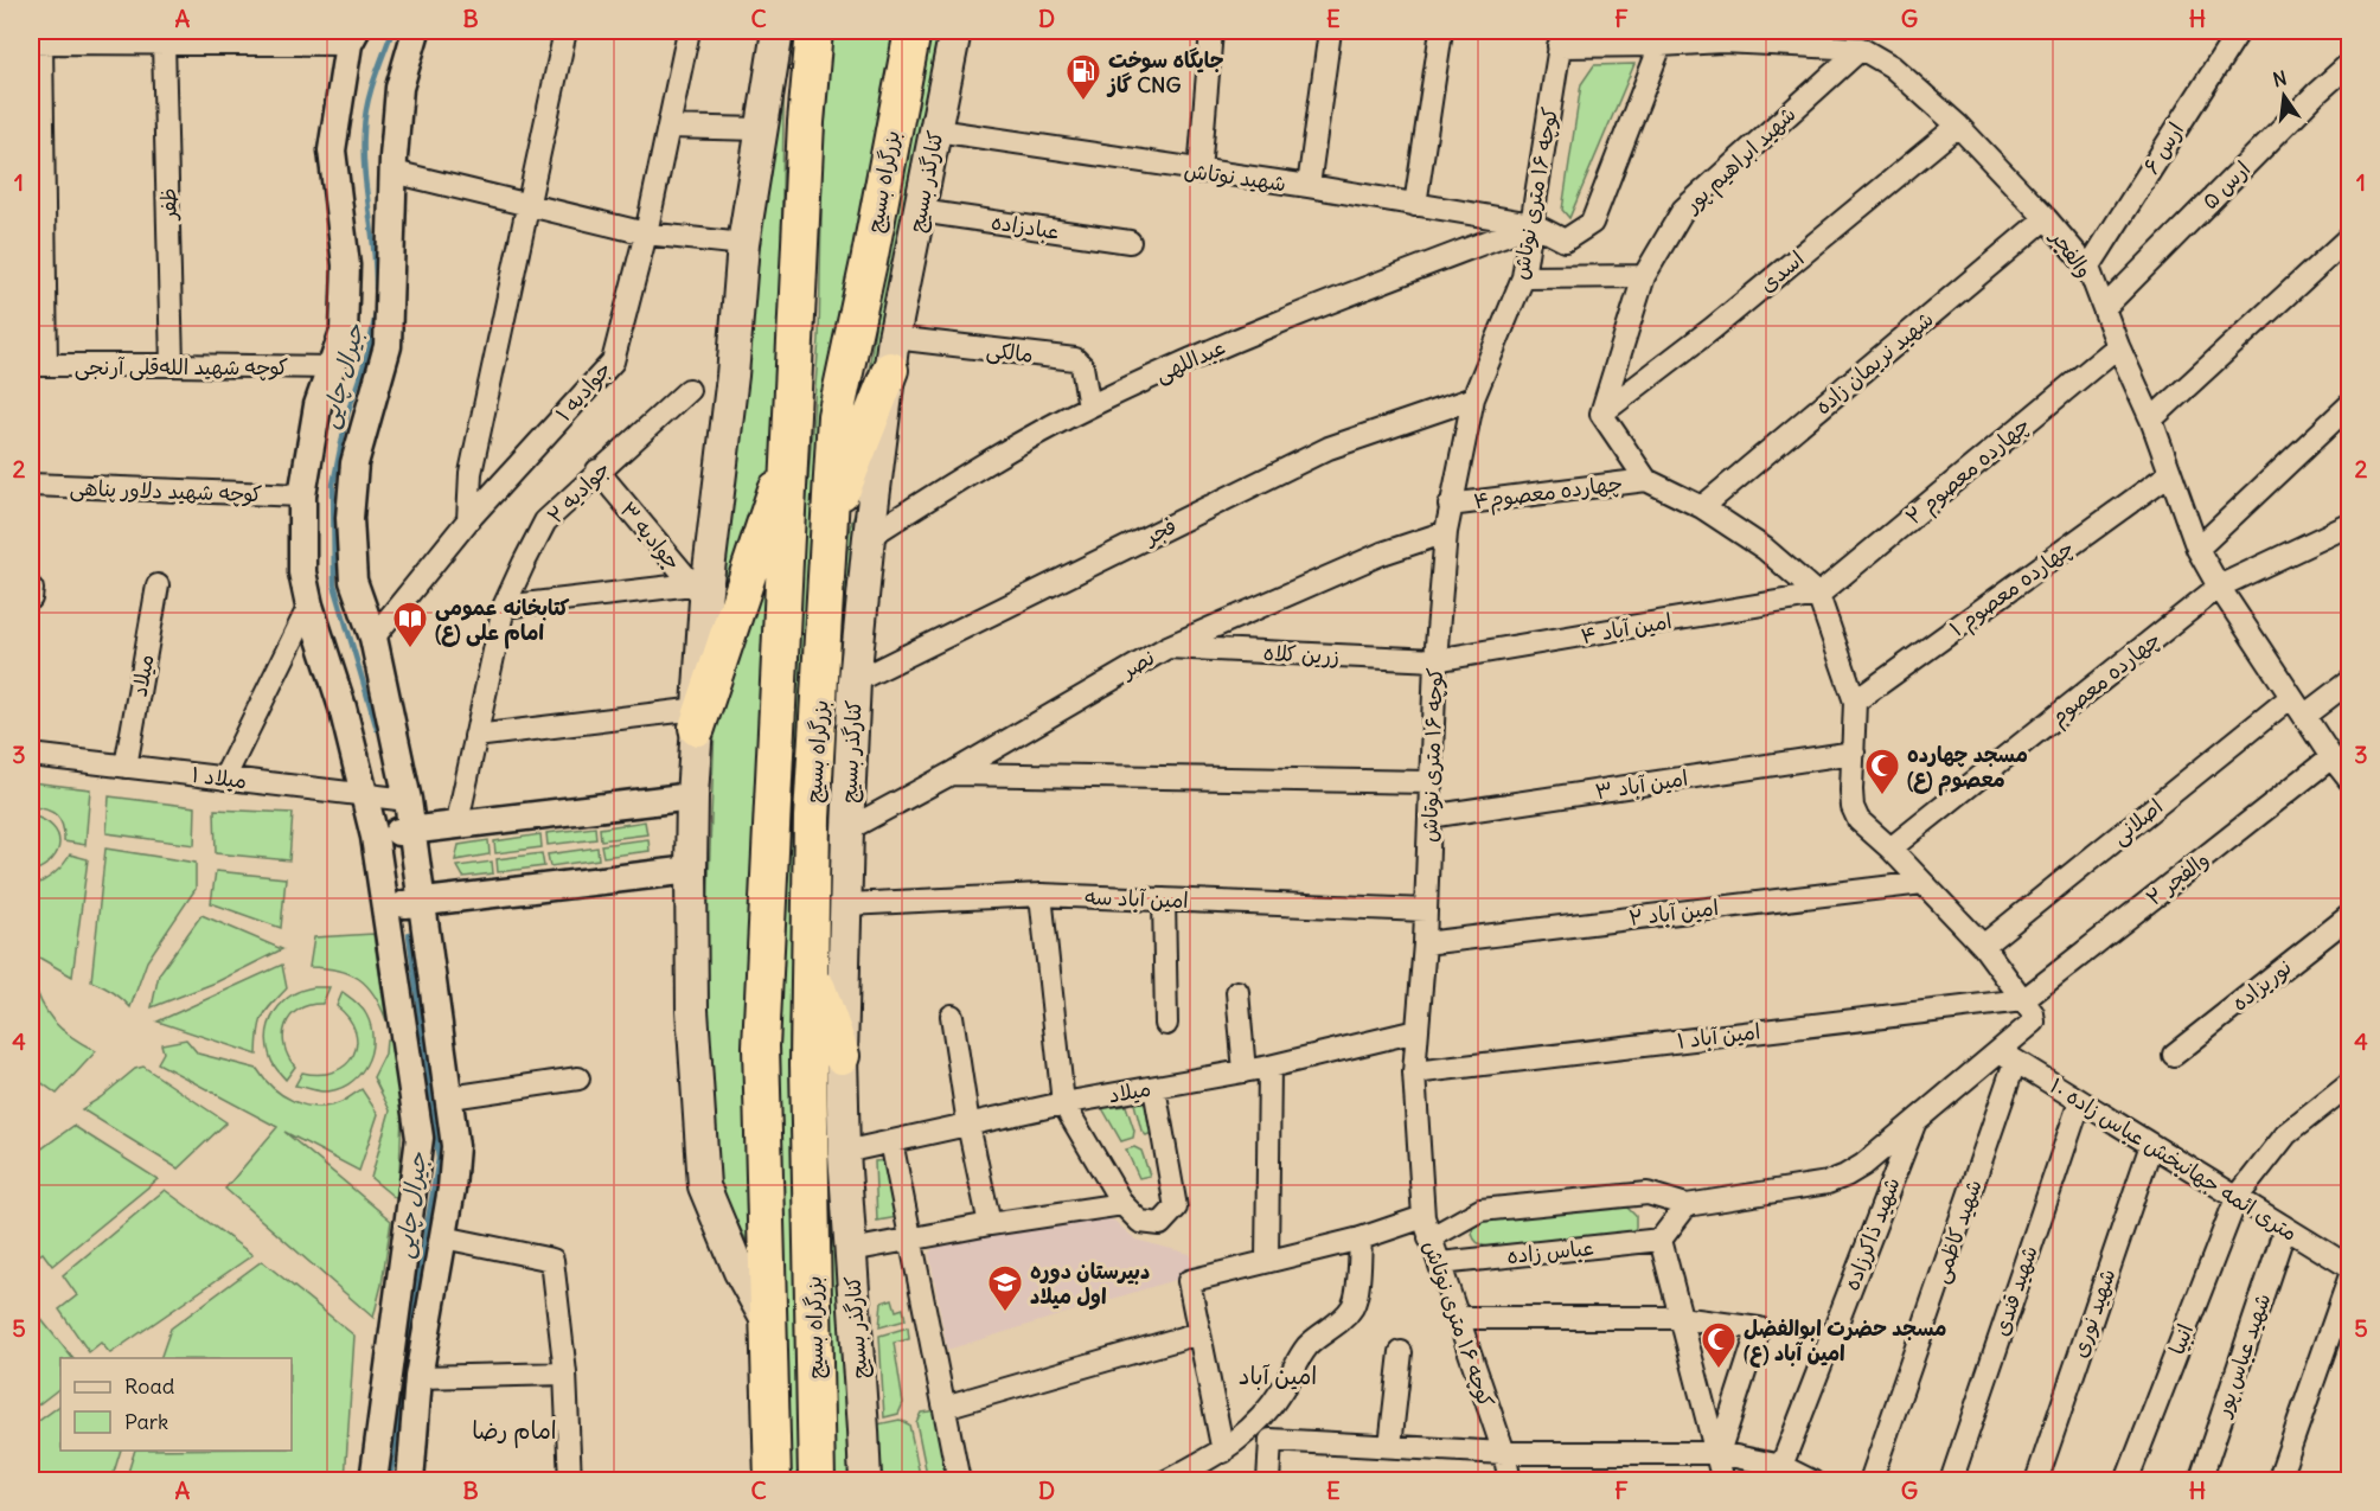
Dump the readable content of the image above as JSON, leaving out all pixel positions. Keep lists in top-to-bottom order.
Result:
{
  "streets": {
    "highway": ["بزرگراه بسیج"],
    "main road": ["کنارگذر بسیج"],
    "street": [
      "ارس ۶",
      "شهید ابراهیم پور",
      "شهید نوتاش",
      "ارس ۵",
      "کوچه ۱۶ متری نوتاش",
      "ظفر",
      "عبادزاده",
      "والفجر",
      "اسدی",
      "مالکی",
      "عبداللهی",
      "شهید نریمان زاده",
      "کوچه شهید الله‌قلی آرنجی",
      "جوادیه ۱",
      "چهارده معصوم ۲",
      "کوچه شهید دلاور پناهی",
      "جوادیه ۲",
      "چهارده معصوم۴",
      "فجر",
      "جوادیه ۳",
      "چهارده معصوم ۱",
      "۴ امین آباد",
      "زرین کلاه",
      "نصر",
      "میلاد",
      "چهارده معصوم",
      "میلاد ۱",
      "۳ امین آباد",
      "اصلانی",
      "والفجر ۲",
      "امین آباد سه",
      "۲ امین آباد",
      "نوریزاده",
      "۱ امین آباد",
      "۱۰ متری ائمه جهانبخش عباس زاده",
      "شهید کاظمی",
      "شهید ذاکرزاده",
      "عباس زاده",
      "شهید قندی",
      "شهید نوری",
      "انبیا",
      "شهید عباس پور"
    ]
  },
  "crossings": [
    ["ارس ۶", "والفجر"],
    ["شهید ابراهیم پور", "والفجر"],
    ["شهید ابراهیم پور", "اسدی"],
    ["شهید نوتاش", "کنارگذر بسیج"],
    ["شهید نوتاش", "کوچه ۱۶ متری نوتاش"],
    ["شهید نوتاش", "والفجر"],
    ["شهید نوتاش", "عبداللهی"],
    ["کنارگذر بسیج", "عبادزاده"],
    ["کنارگذر بسیج", "مالکی"],
    ["کنارگذر بسیج", "عبداللهی"],
    ["کنارگذر بسیج", "فجر"],
    ["کنارگذر بسیج", "نصر"],
    ["کنارگذر بسیج", "میلاد"],
    ["کنارگذر بسیج", "امین آباد سه"],
    ["ارس ۵", "والفجر"],
    ["کوچه ۱۶ متری نوتاش", "والفجر"],
    ["کوچه ۱۶ متری نوتاش", "عبداللهی"],
    ["کوچه ۱۶ متری نوتاش", "چهارده معصوم۴"],
    ["کوچه ۱۶ متری نوتاش", "فجر"],
    ["کوچه ۱۶ متری نوتاش", "۴ امین آباد"],
    ["کوچه ۱۶ متری نوتاش", "زرین کلاه"],
    ["کوچه ۱۶ متری نوتاش", "نصر"],
    ["کوچه ۱۶ متری نوتاش", "میلاد"],
    ["کوچه ۱۶ متری نوتاش", "۳ امین آباد"],
    ["کوچه ۱۶ متری نوتاش", "امین آباد سه"],
    ["کوچه ۱۶ متری نوتاش", "۲ امین آباد"],
    ["کوچه ۱۶ متری نوتاش", "۱ امین آباد"],
    ["کوچه ۱۶ متری نوتاش", "عباس زاده"],
    ["ظفر", "کوچه شهید الله‌قلی آرنجی"],
    ["والفجر", "اسدی"],
    ["والفجر", "شهید نریمان زاده"],
    ["والفجر", "چهارده معصوم ۲"],
    ["والفجر", "چهارده معصوم ۱"],
    ["والفجر", "چهارده معصوم"],
    ["والفجر", "اصلانی"],
    ["والفجر", "والفجر ۲"],
    ["مالکی", "عبداللهی"],
    ["چهارده معصوم ۲", "۴ امین آباد"],
    ["جوادیه ۲", "جوادیه ۳"],
    ["۴ امین آباد", "زرین کلاه"],
    ["زرین کلاه", "نصر"],
    ["میلاد", "میلاد ۱"],
    ["والفجر ۲", "۱ امین آباد"],
    ["۱۰ متری ائمه جهانبخش عباس زاده", "شهید کاظمی"],
    ["۱۰ متری ائمه جهانبخش عباس زاده", "شهید قندی"],
    ["۱۰ متری ائمه جهانبخش عباس زاده", "شهید نوری"],
    ["۱۰ متری ائمه جهانبخش عباس زاده", "انبیا"],
    ["۱۰ متری ائمه جهانبخش عباس زاده", "شهید عباس پور"]
  ],
  "districts": ["امین آباد", "امام رضا"],
  "water": ["جیرال چایی"],
  "places": {
    "fuel station": ["جایگاه سوخت گاز CNG"],
    "library": ["کتابخانه عمومی امام علی (ع)"],
    "mosque": ["مسجد چهارده معصوم (ع)", "مسجد حضرت ابوالفضل (ع) امین آباد"],
    "school or university": ["دبیرستان دوره اول میلاد"]
  },
  "legend": ["Road", "Park"],
  "north": "top",
  "grid": {
    "columns": [
      "A",
      "B",
      "C",
      "D",
      "E",
      "F",
      "G",
      "H"
    ],
    "rows": [
      "1",
      "2",
      "3",
      "4",
      "5"
    ]
  }
}
